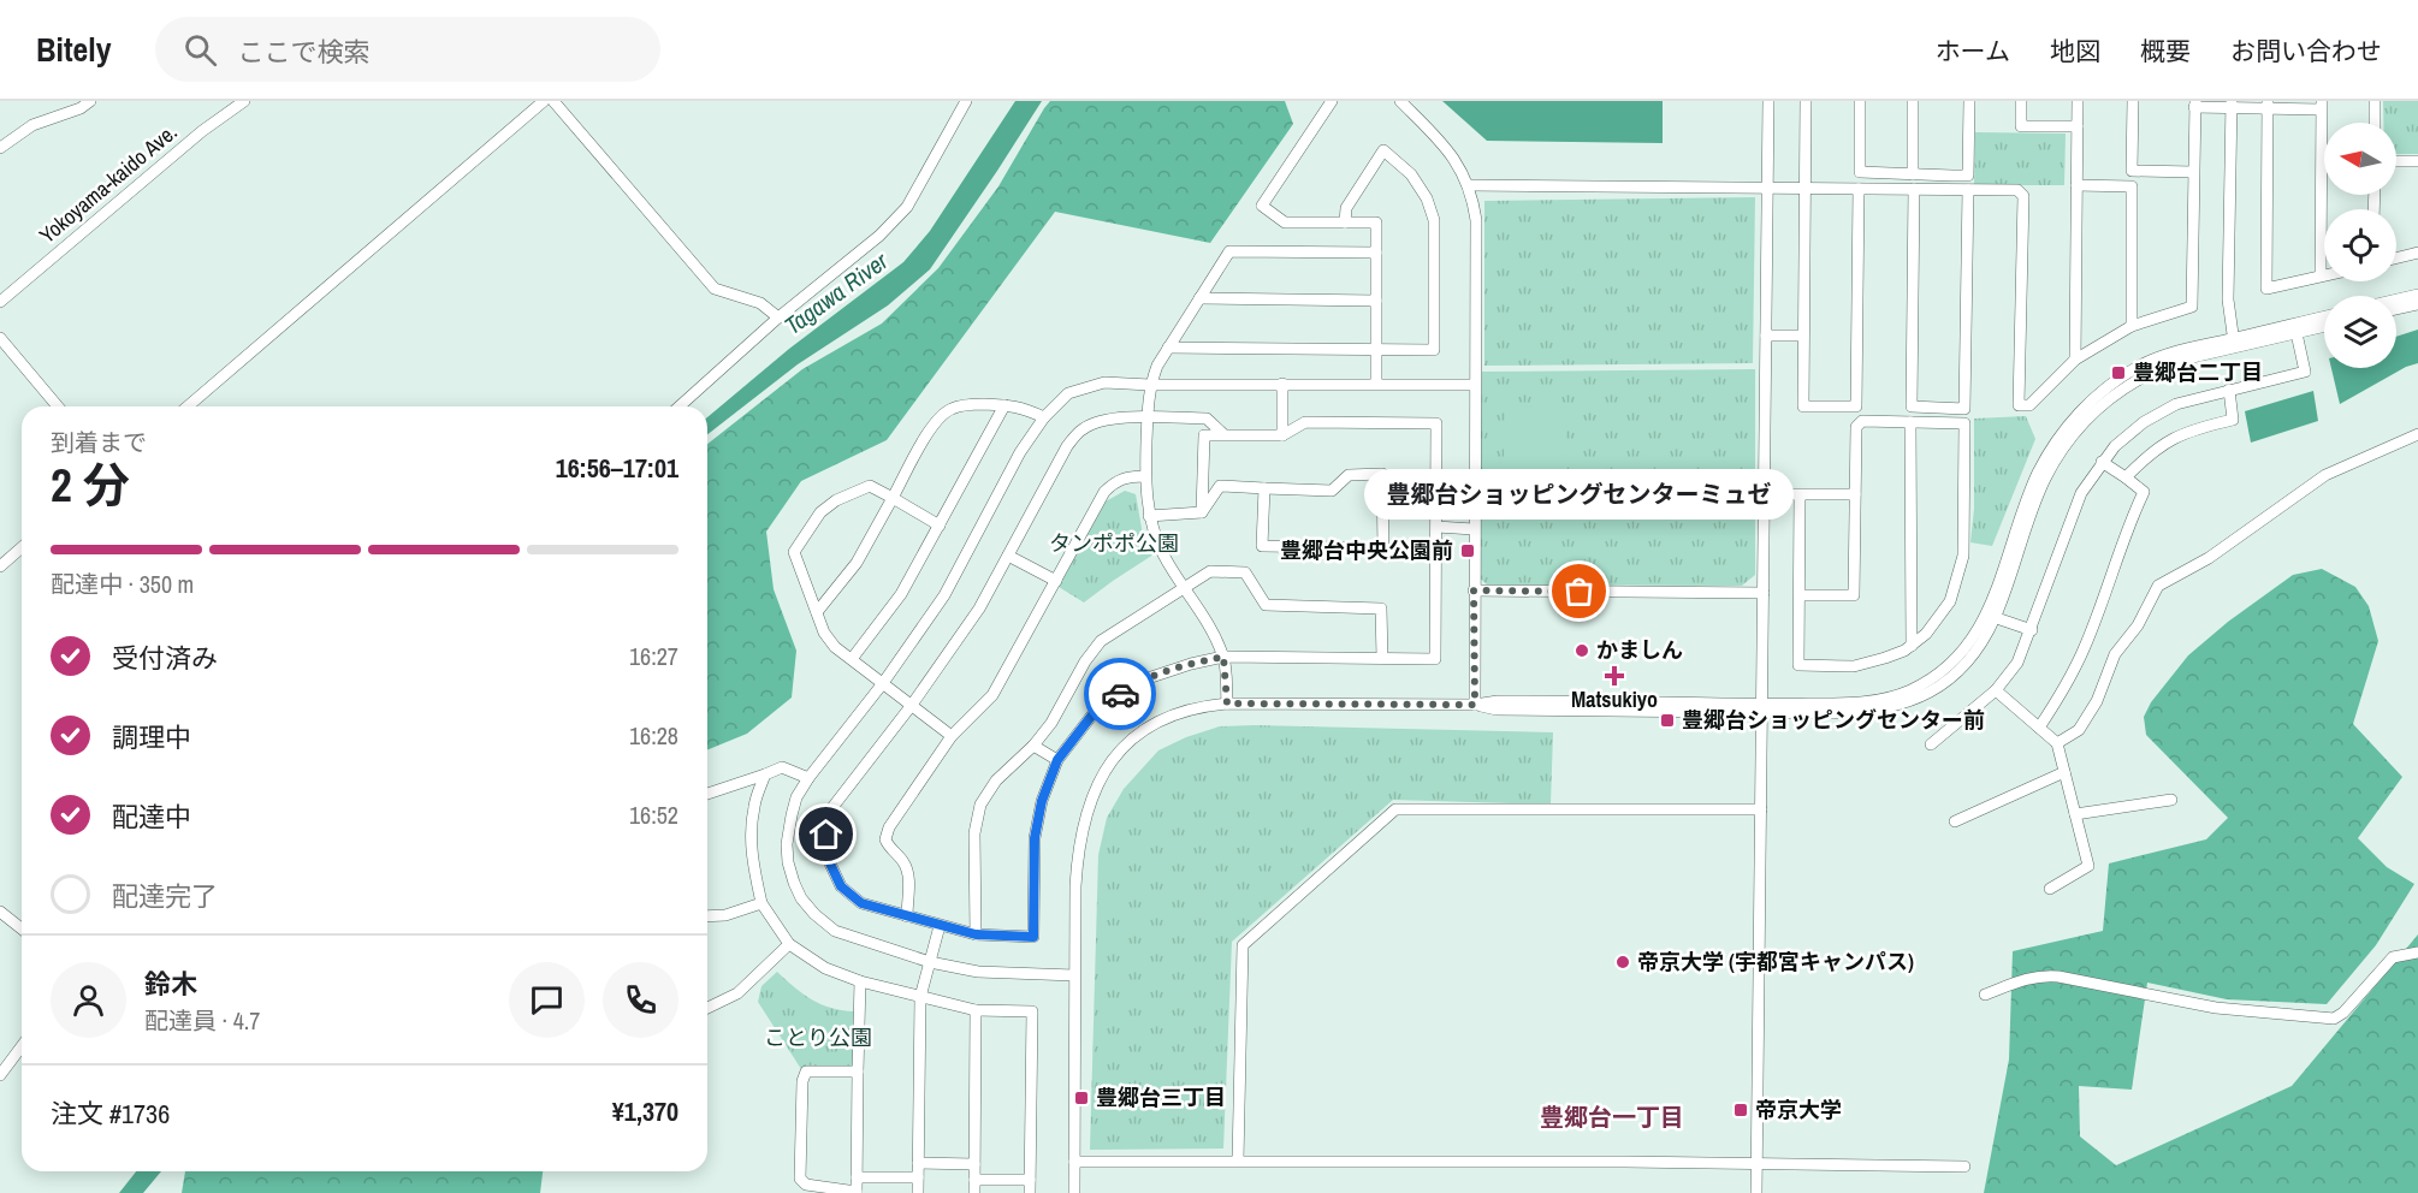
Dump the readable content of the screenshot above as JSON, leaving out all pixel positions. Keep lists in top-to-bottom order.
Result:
{
  "streets": {
    "street": ["Yokoyama-kaido Ave."]
  },
  "districts": ["豊郷台一丁目"],
  "water": ["Tagawa River"],
  "parks": ["タンポポ公園", "ことり公園"],
  "places": {
    "transit": [
      "豊郷台二丁目",
      "豊郷台中央公園前",
      "豊郷台ショッピングセンター前",
      "豊郷台三丁目",
      "帝京大学"
    ],
    "other": ["豊郷台ショッピングセンターミュゼ", "かましん", "帝京大学 (宇都宮キャンパス)"],
    "health": ["Matsukiyo"]
  },
  "north": "left",
  "page": {
    "header": "Bitely",
    "search": "ここで検索",
    "nav": [
      "ホーム",
      "地図",
      "概要",
      "お問い合わせ"
    ],
    "heading": ["2 分", "到着まで", "16:56–17:01"],
    "panel": [
      "鈴木",
      "配達員 · 4.7",
      "注文 #1736",
      "¥1,370"
    ],
    "bubble": "豊郷台ショッピングセンターミュゼ",
    "bar": "配達中 · 350 m",
    "list": [
      ["受付済み", "16:27"],
      ["調理中", "16:28"],
      ["配達中", "16:52"],
      "配達完了"
    ]
  }
}
